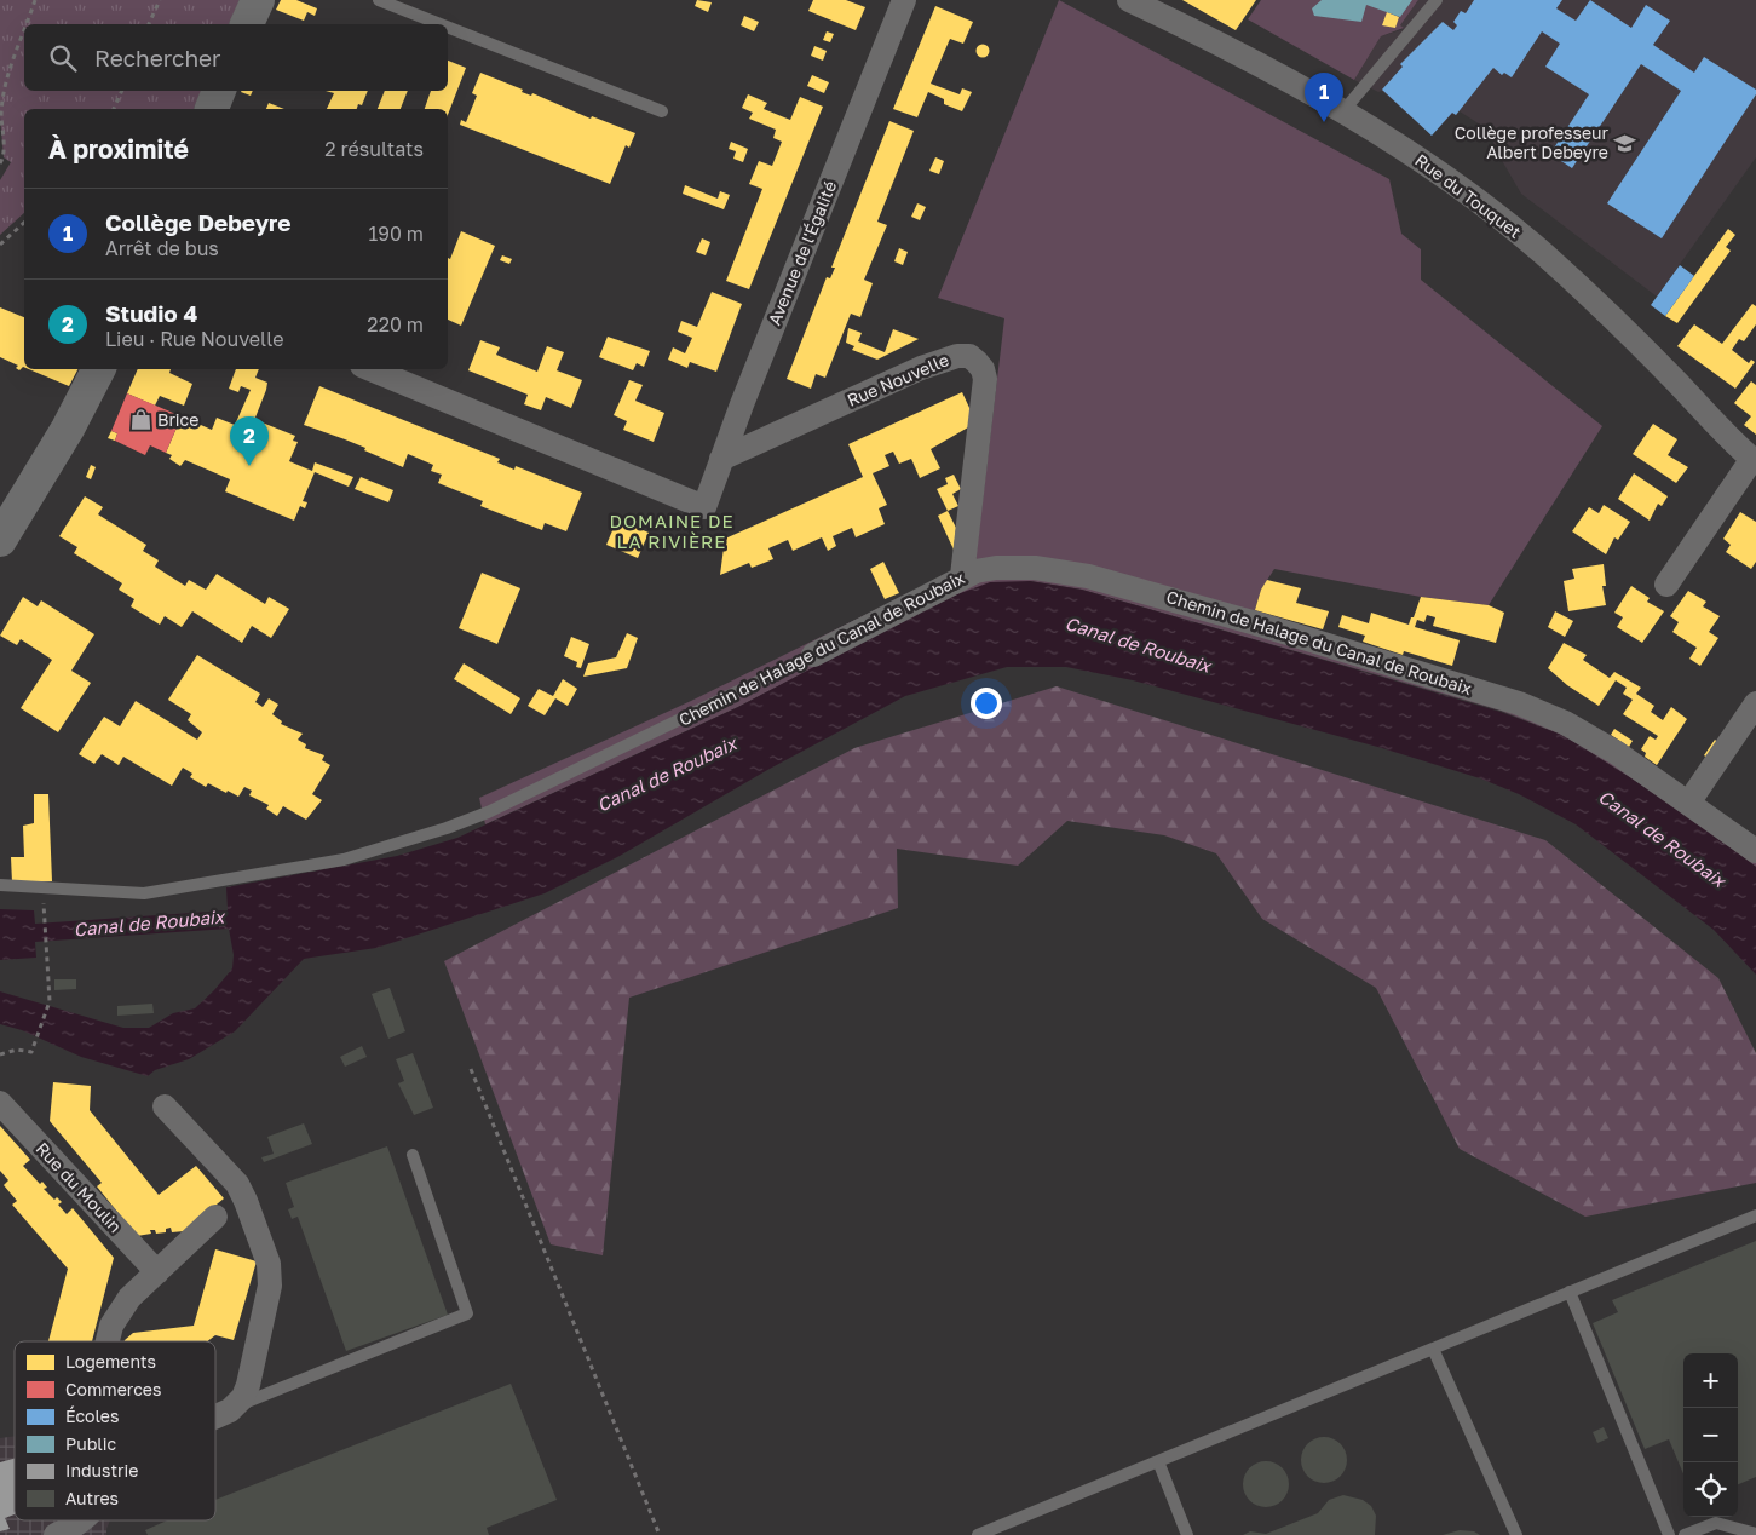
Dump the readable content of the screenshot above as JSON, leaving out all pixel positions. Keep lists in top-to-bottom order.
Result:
{
  "streets": {
    "street": [
      "Rue du Touquet",
      "Avenue de l'Égalité",
      "Rue Nouvelle",
      "Chemin de Halage du Canal de Roubaix",
      "Rue du Moulin"
    ]
  },
  "crossings": [
    ["Avenue de l'Égalité", "Rue Nouvelle"],
    ["Rue Nouvelle", "Chemin de Halage du Canal de Roubaix"]
  ],
  "districts": ["DOMAINE DE LA RIVIÈRE"],
  "water": ["Canal de Roubaix"],
  "places": {
    "school or university": ["Collège professeur Albert Debeyre"],
    "shop": ["Brice"]
  },
  "legend": [
    "Logements",
    "Commerces",
    "Écoles",
    "Public",
    "Industrie",
    "Autres"
  ],
  "page": {
    "search": "Rechercher",
    "pins": ["1", "2"],
    "heading": ["À proximité", "2 résultats"],
    "list": [
      {
        "mark": "1",
        "name": "Collège Debeyre",
        "note": "Arrêt de bus",
        "value": "190 m"
      },
      {
        "mark": "2",
        "name": "Studio 4",
        "note": "Lieu · Rue Nouvelle",
        "value": "220 m"
      }
    ],
    "map_buttons": ["+", "−"]
  }
}
